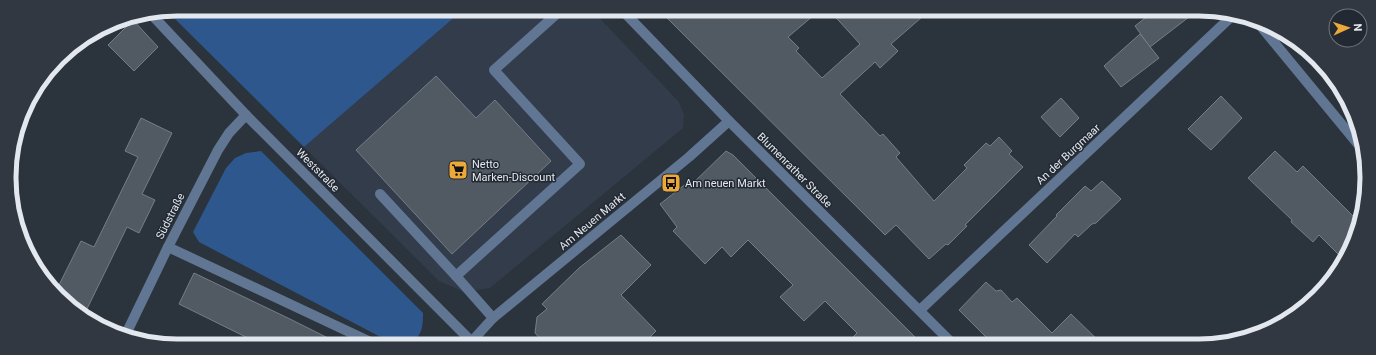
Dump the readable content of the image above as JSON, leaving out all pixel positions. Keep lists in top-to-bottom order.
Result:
{
  "streets": {
    "street": [
      "An der Burgmaar",
      "Weststraße",
      "Blumenrather Straße",
      "Südstraße",
      "Am Neuen Markt"
    ]
  },
  "crossings": [
    ["An der Burgmaar", "Blumenrather Straße"],
    ["Weststraße", "Südstraße"],
    ["Blumenrather Straße", "Am Neuen Markt"]
  ],
  "places": {
    "supermarket": ["Netto Marken-Discount"],
    "bus stop": ["Am neuen Markt"]
  },
  "north": "right"
}
